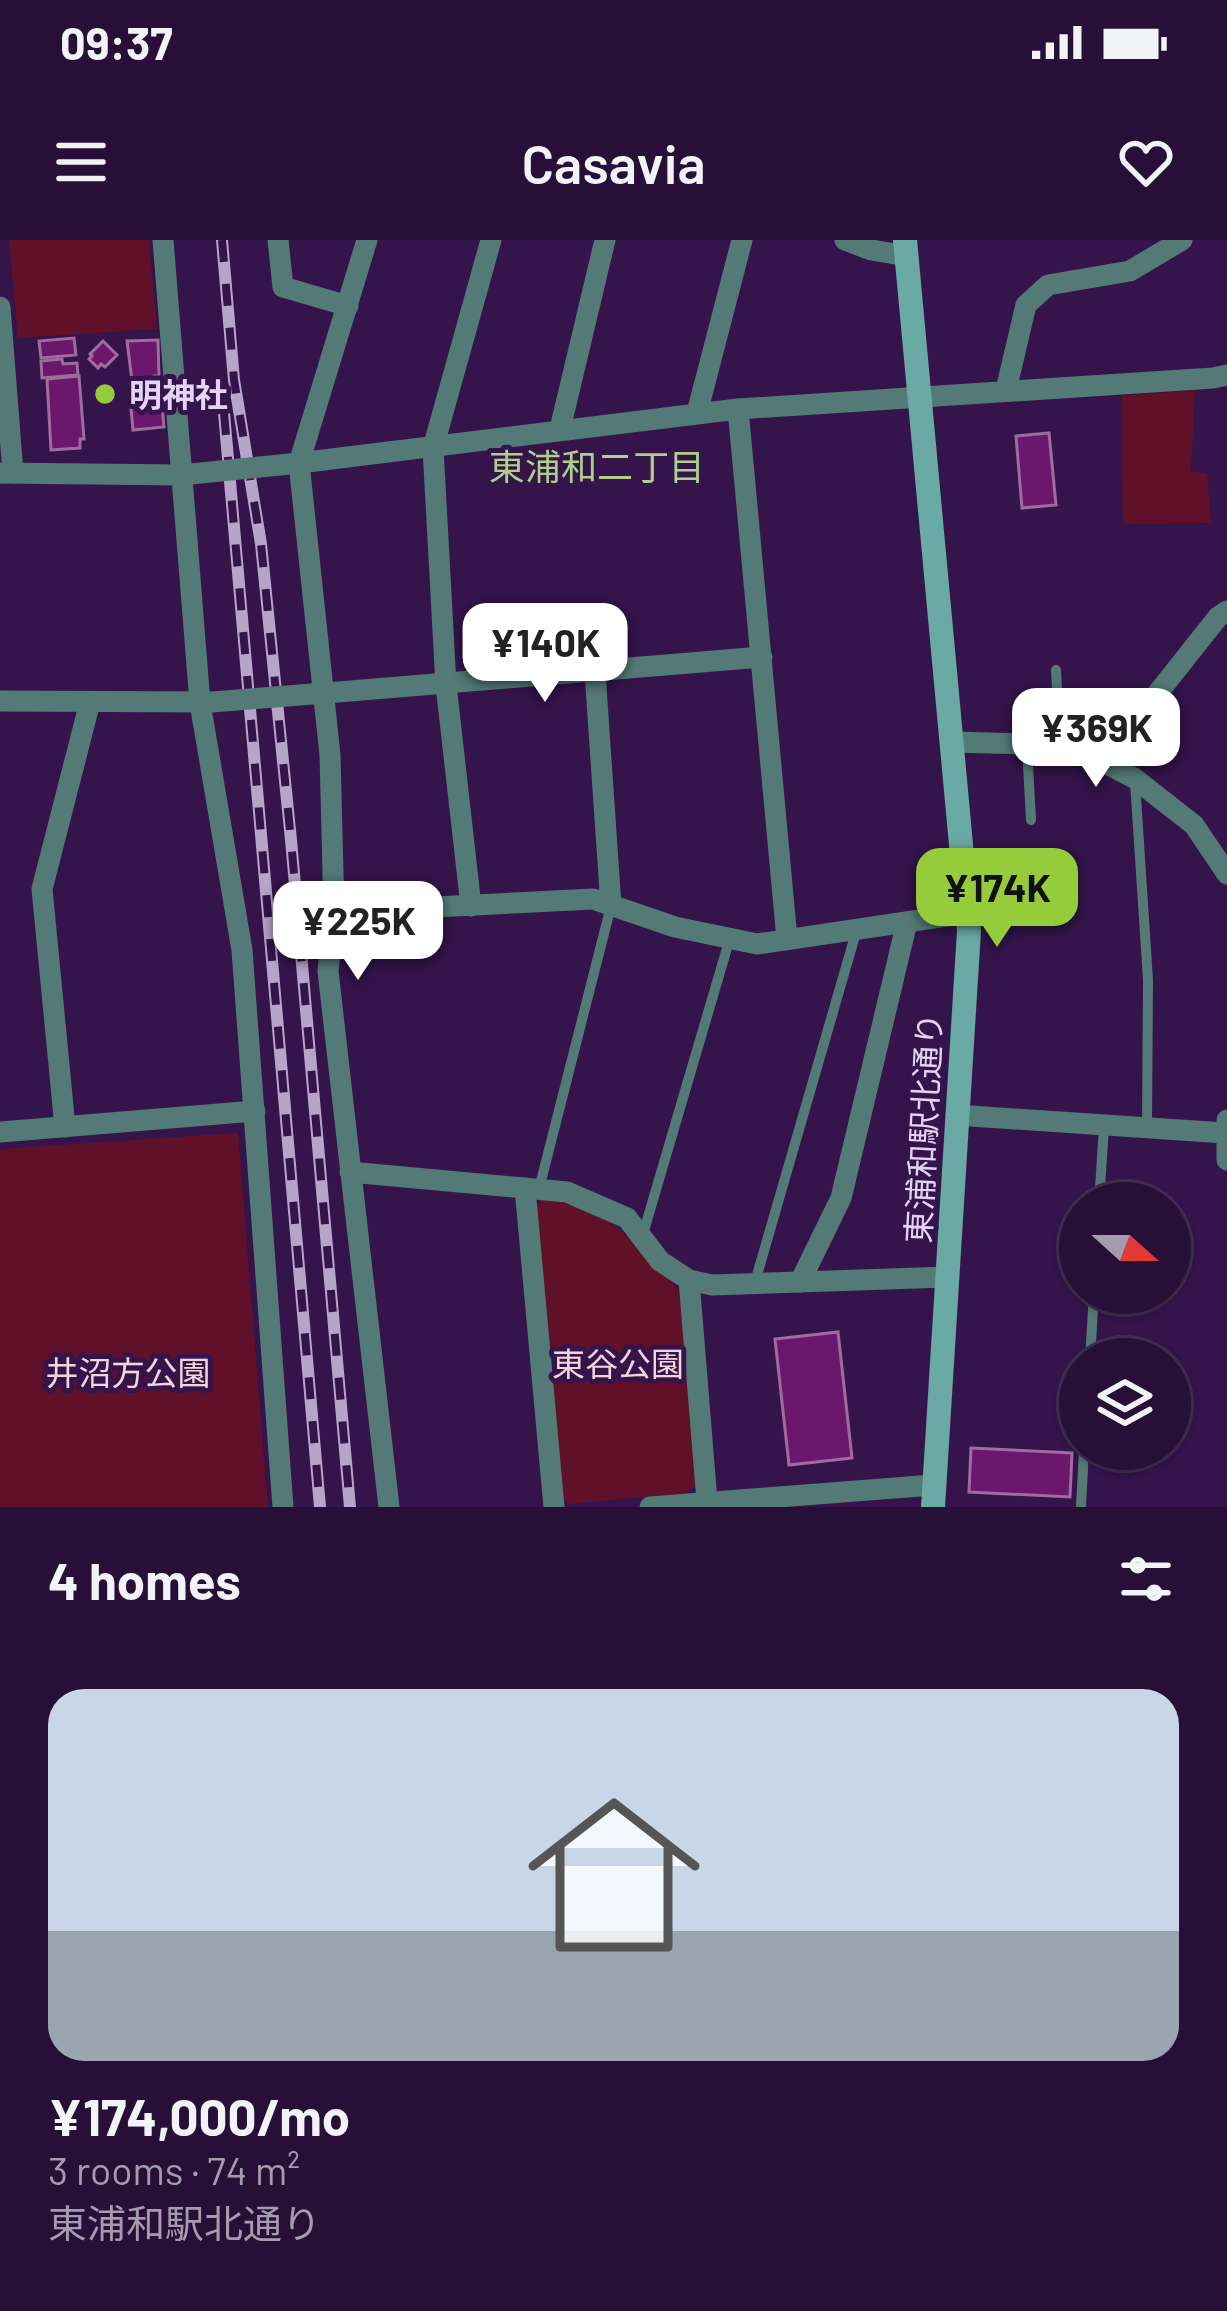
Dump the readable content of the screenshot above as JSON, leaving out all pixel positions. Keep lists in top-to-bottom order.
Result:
{
  "streets": {
    "street": ["東浦和駅北通り"]
  },
  "districts": ["東浦和二丁目"],
  "parks": ["東谷公園", "井沼方公園"],
  "places": ["明神社"],
  "north": "right",
  "page": {
    "status": "09:37",
    "header": "Casavia",
    "price": [
      "¥140K",
      "¥369K",
      "¥174K",
      "¥225K"
    ],
    "heading": "4 homes",
    "list": [
      {
        "name": "¥174,000/mo",
        "note": "3 rooms · 74 m² · 東浦和駅北通り"
      }
    ]
  }
}
